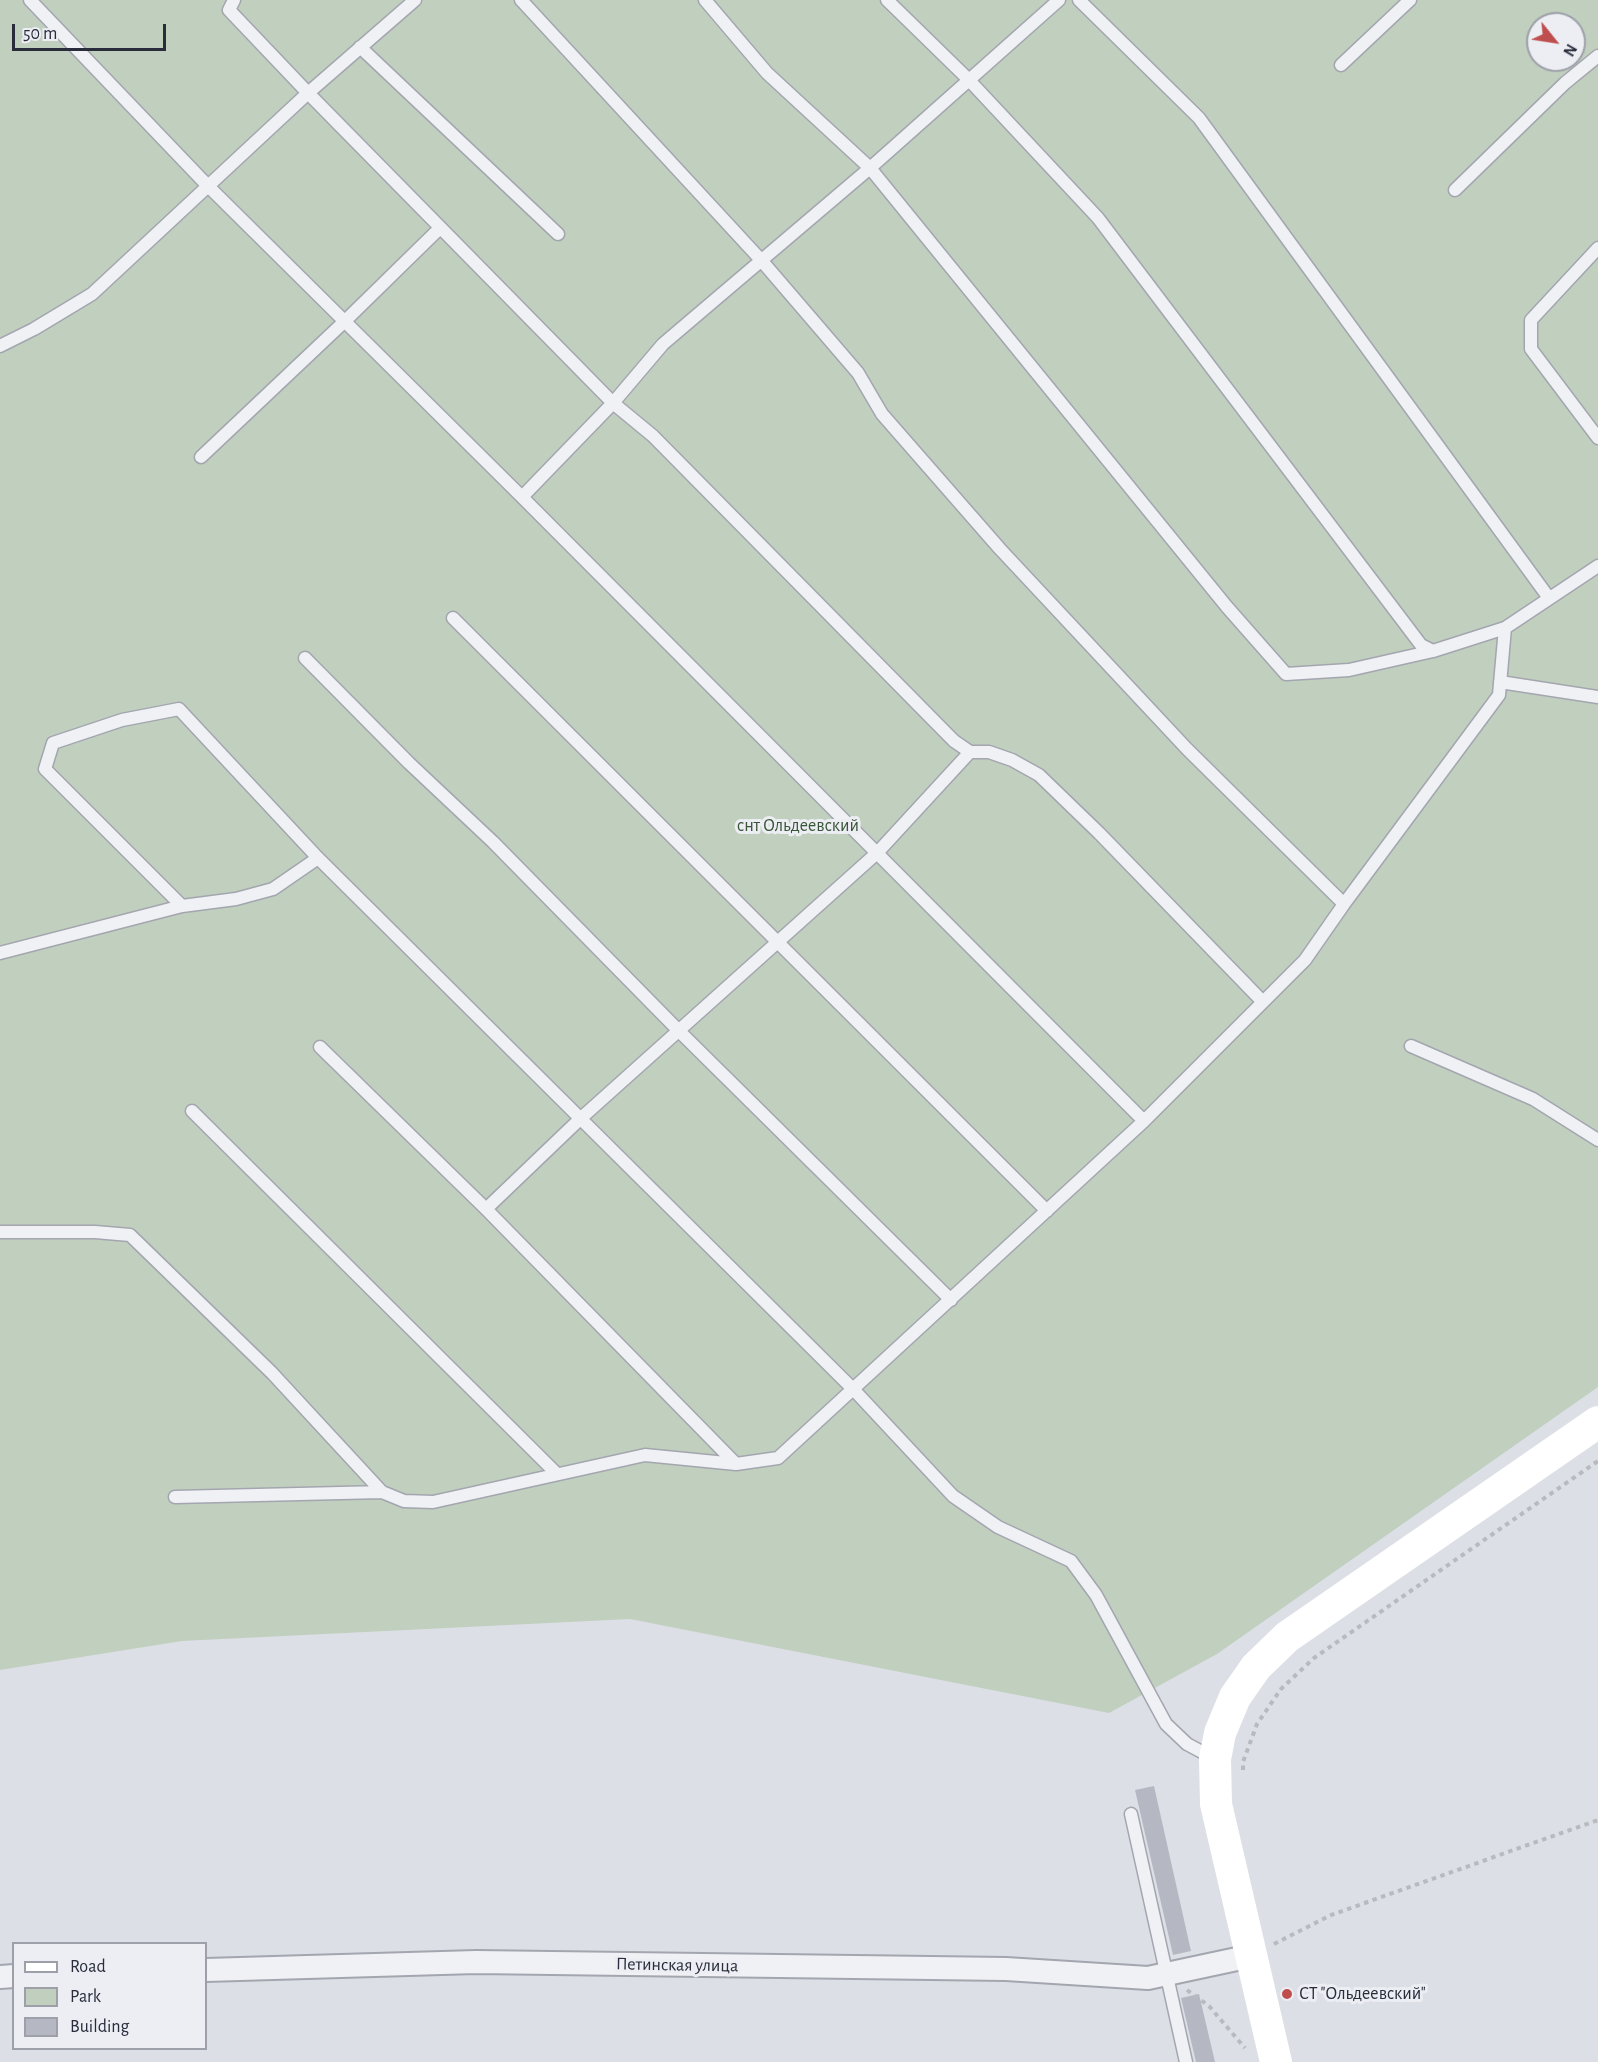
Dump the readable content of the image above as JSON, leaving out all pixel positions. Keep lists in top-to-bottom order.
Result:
{
  "streets": {
    "street": ["Петинская улица"]
  },
  "parks": ["снт Ольдеевский"],
  "places": ["СТ \"Ольдеевский\""],
  "legend": ["Road", "Park", "Building"],
  "scale_bar": "50 m",
  "north": "bottom right"
}
